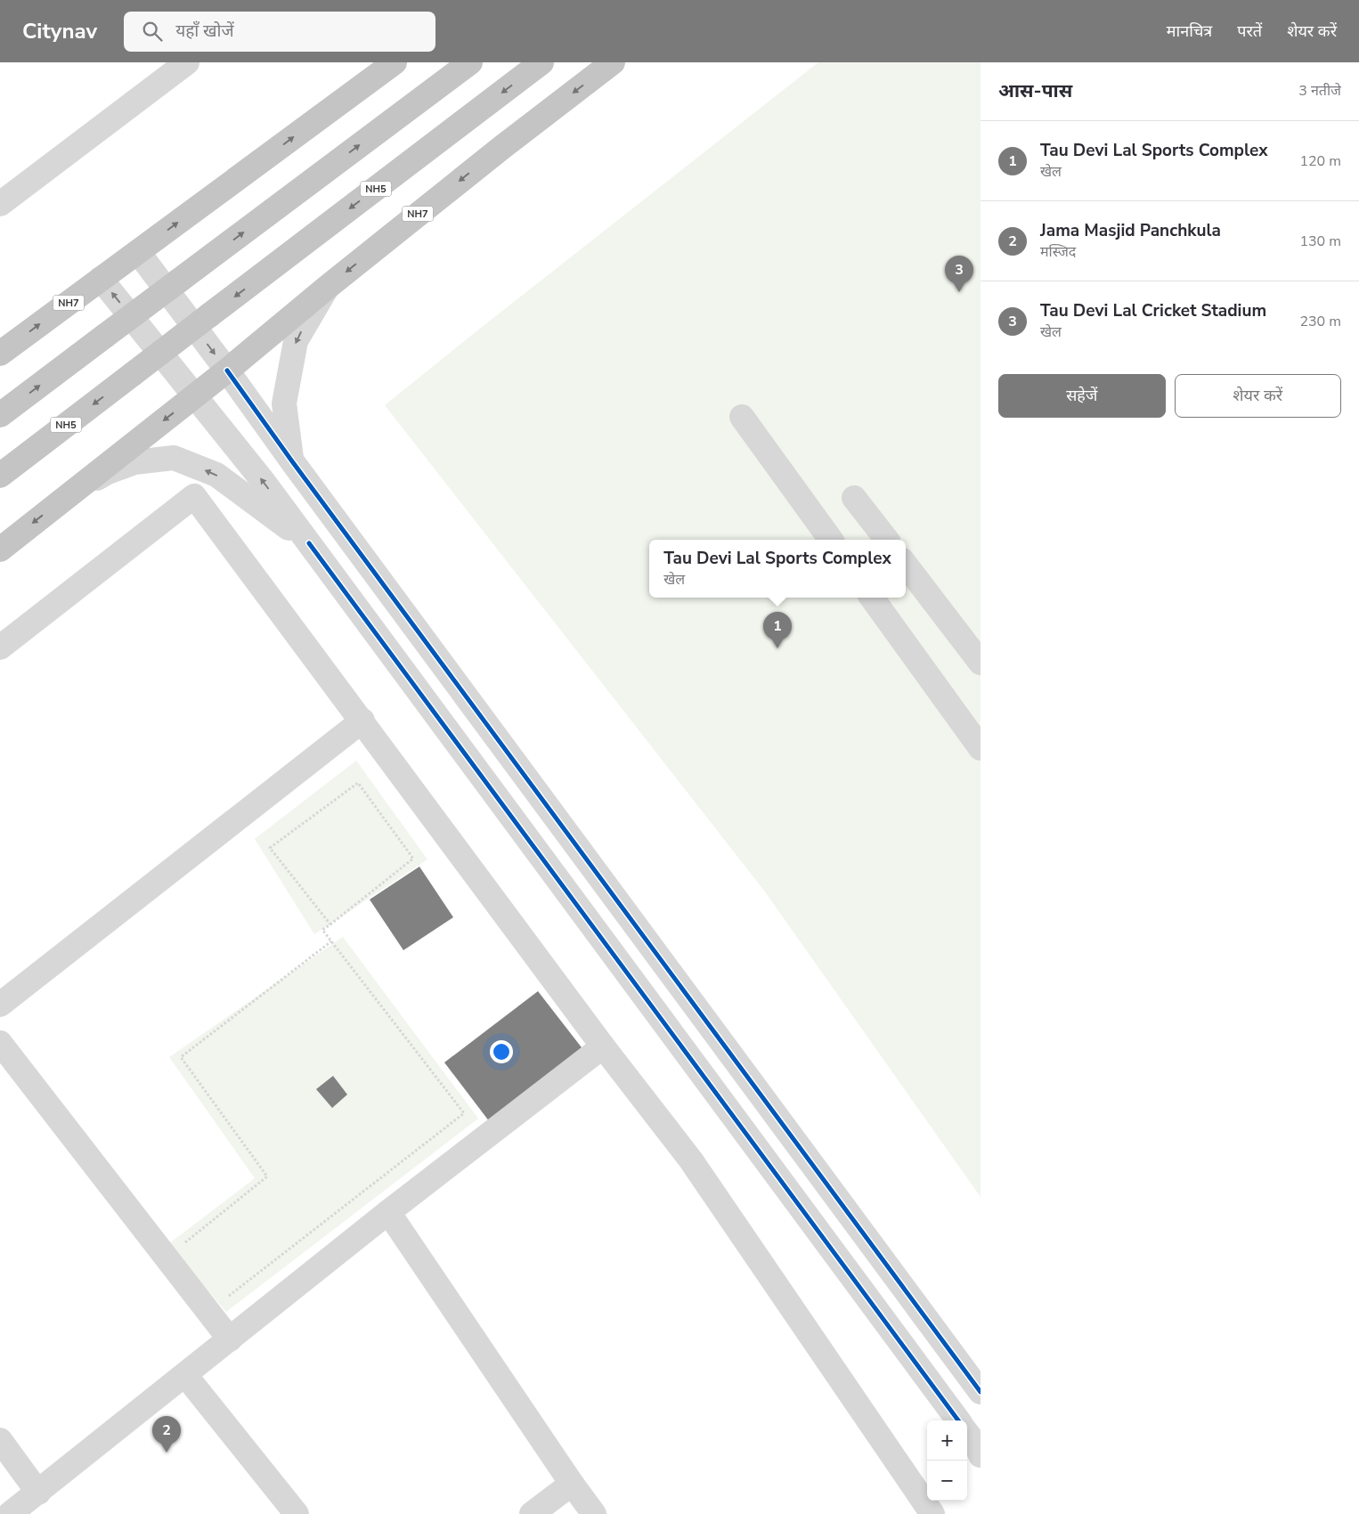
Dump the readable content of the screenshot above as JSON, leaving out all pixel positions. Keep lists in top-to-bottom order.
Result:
{
  "streets": {
    "highway": ["NH5", "NH7"]
  },
  "page": {
    "header": "Citynav",
    "search": "यहाँ खोजें",
    "nav": ["मानचित्र", "परतें", "शेयर करें"],
    "heading": ["आस-पास", "3 नतीजे"],
    "list": [
      {
        "mark": "1",
        "name": "Tau Devi Lal Sports Complex",
        "note": "खेल",
        "value": "120 m"
      },
      {
        "mark": "2",
        "name": "Jama Masjid Panchkula",
        "note": "मस्जिद",
        "value": "130 m"
      },
      {
        "mark": "3",
        "name": "Tau Devi Lal Cricket Stadium",
        "note": "खेल",
        "value": "230 m"
      }
    ],
    "pins": ["3", "1", "2"],
    "buttons": ["सहेजें", "शेयर करें"],
    "popup": ["Tau Devi Lal Sports Complex", "खेल"],
    "map_buttons": ["+", "−"]
  }
}
